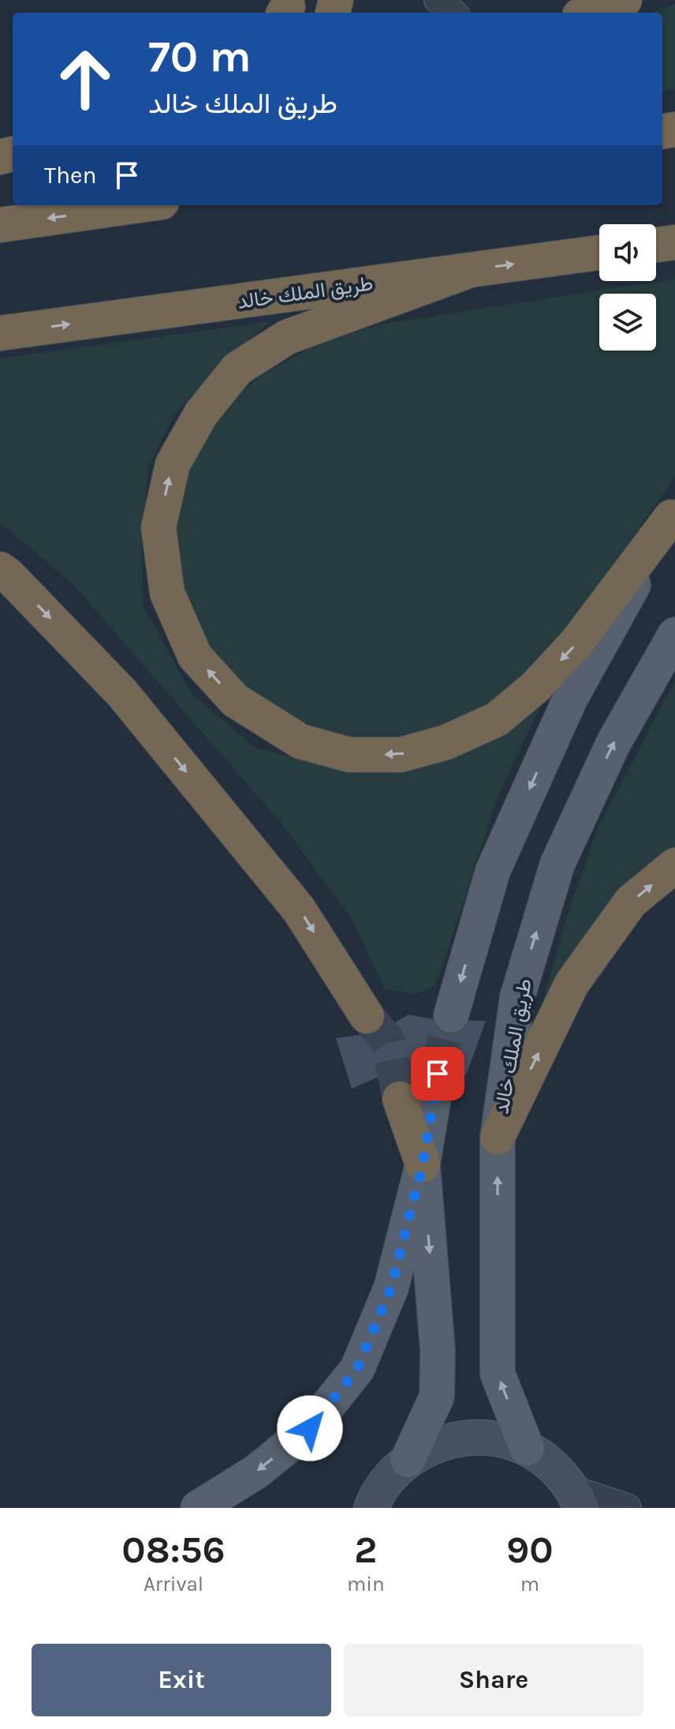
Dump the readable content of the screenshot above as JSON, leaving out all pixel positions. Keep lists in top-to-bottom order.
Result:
{
  "streets": {
    "highway": ["طريق الملك خالد"]
  },
  "page": {
    "turn": ["70 m", "طريق الملك خالد"],
    "then": "Then",
    "eta": [
      "08:56",
      "Arrival",
      "2",
      "min",
      "90",
      "m"
    ],
    "buttons": ["Exit", "Share"]
  }
}
